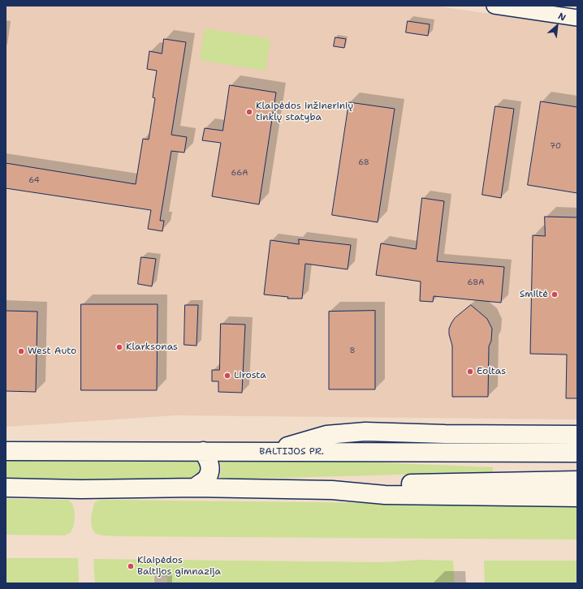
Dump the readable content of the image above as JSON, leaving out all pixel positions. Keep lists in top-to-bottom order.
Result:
{
  "streets": {
    "highway": ["BALTIJOS PR."]
  },
  "places": [
    "Klaipėdos inžinerinių tinklų statyba",
    "Smiltė",
    "Klarksonas",
    "West Auto",
    "Eoltas",
    "Lirosta",
    "Klaipėdos Baltijos gimnazija"
  ],
  "house_numbers": [
    "70",
    "68",
    "66A",
    "64",
    "68A",
    "8"
  ],
  "north": "top right"
}
